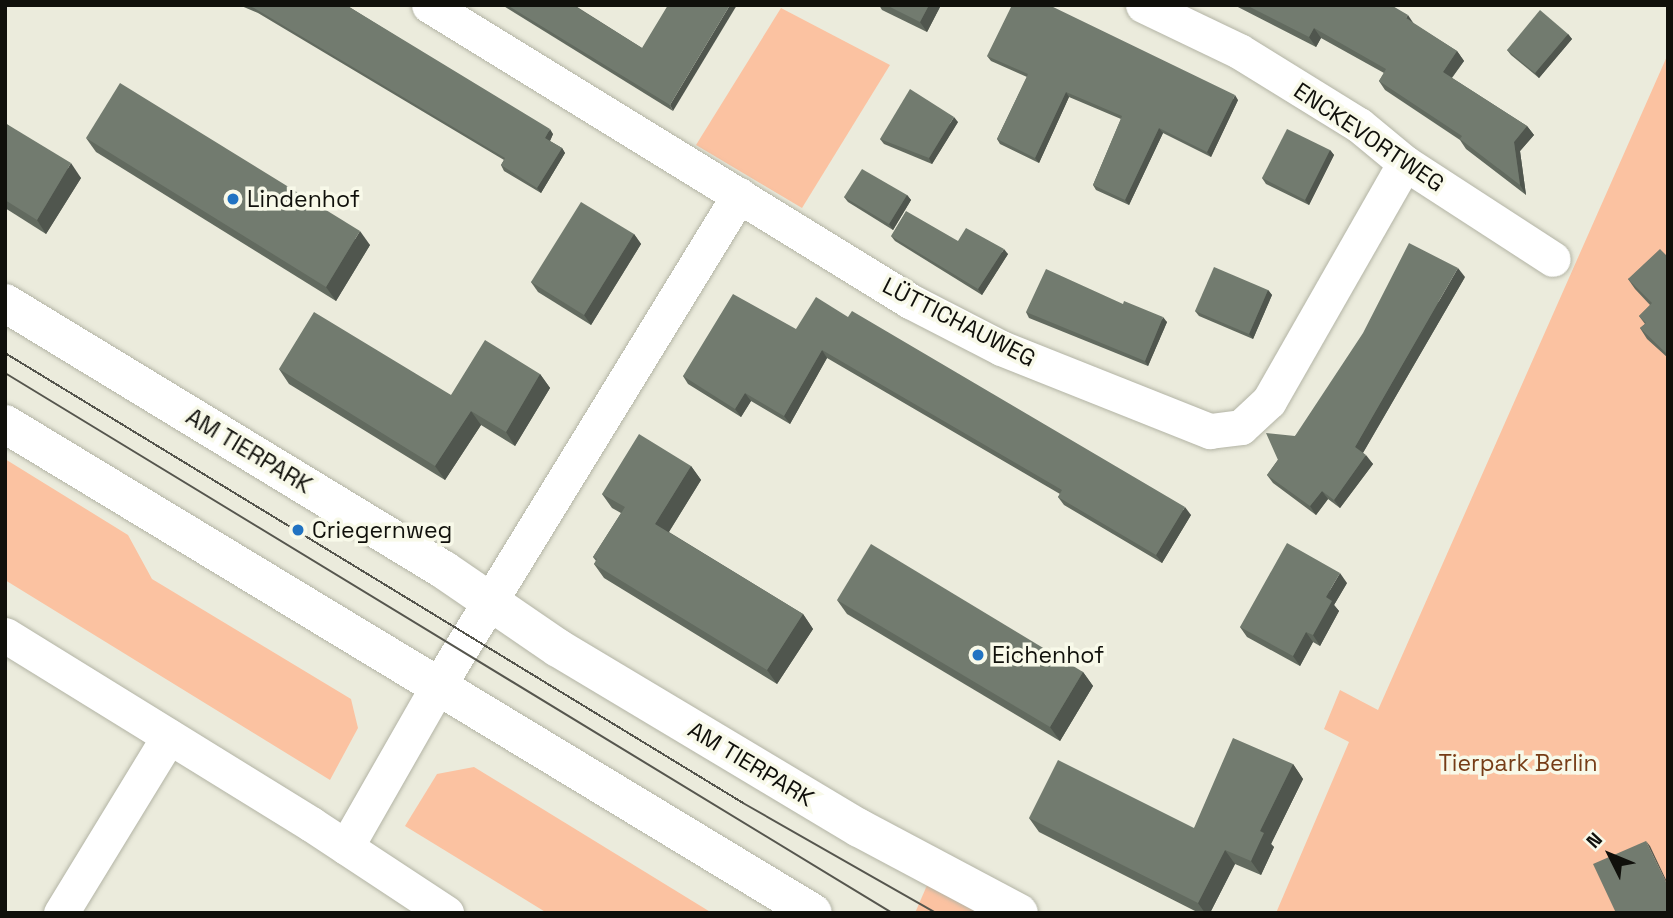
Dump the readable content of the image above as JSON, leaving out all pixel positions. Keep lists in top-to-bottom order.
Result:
{
  "streets": {
    "main road": ["AM TIERPARK"],
    "street": ["ENCKEVORTWEG", "LÜTTICHAUWEG"]
  },
  "crossings": [
    ["ENCKEVORTWEG", "LÜTTICHAUWEG"]
  ],
  "parks": ["Tierpark Berlin"],
  "places": ["Lindenhof", "Criegernweg", "Eichenhof"],
  "north": "top left"
}
